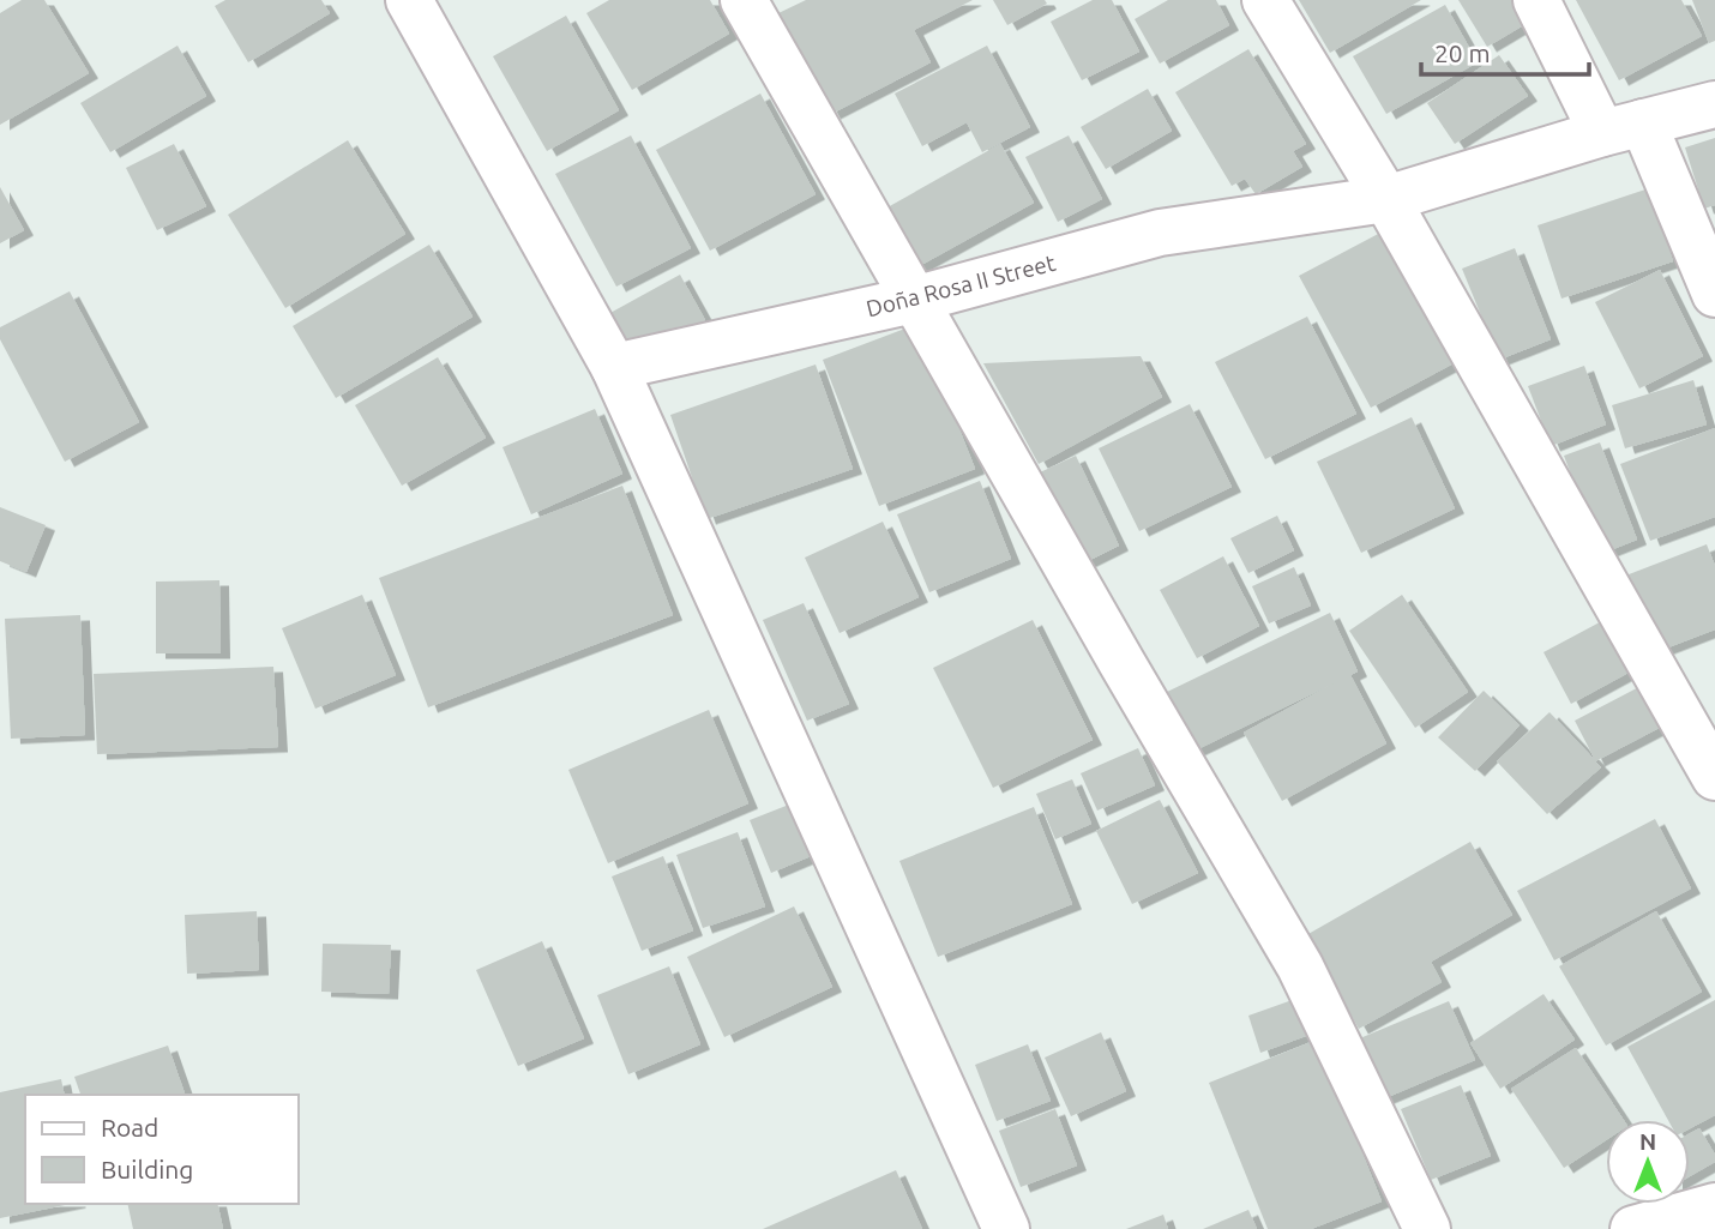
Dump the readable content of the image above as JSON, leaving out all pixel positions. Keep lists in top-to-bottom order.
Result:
{
  "streets": {
    "street": ["Doña Rosa II Street"]
  },
  "legend": ["Road", "Building"],
  "scale_bar": "20 m",
  "north": "top"
}
